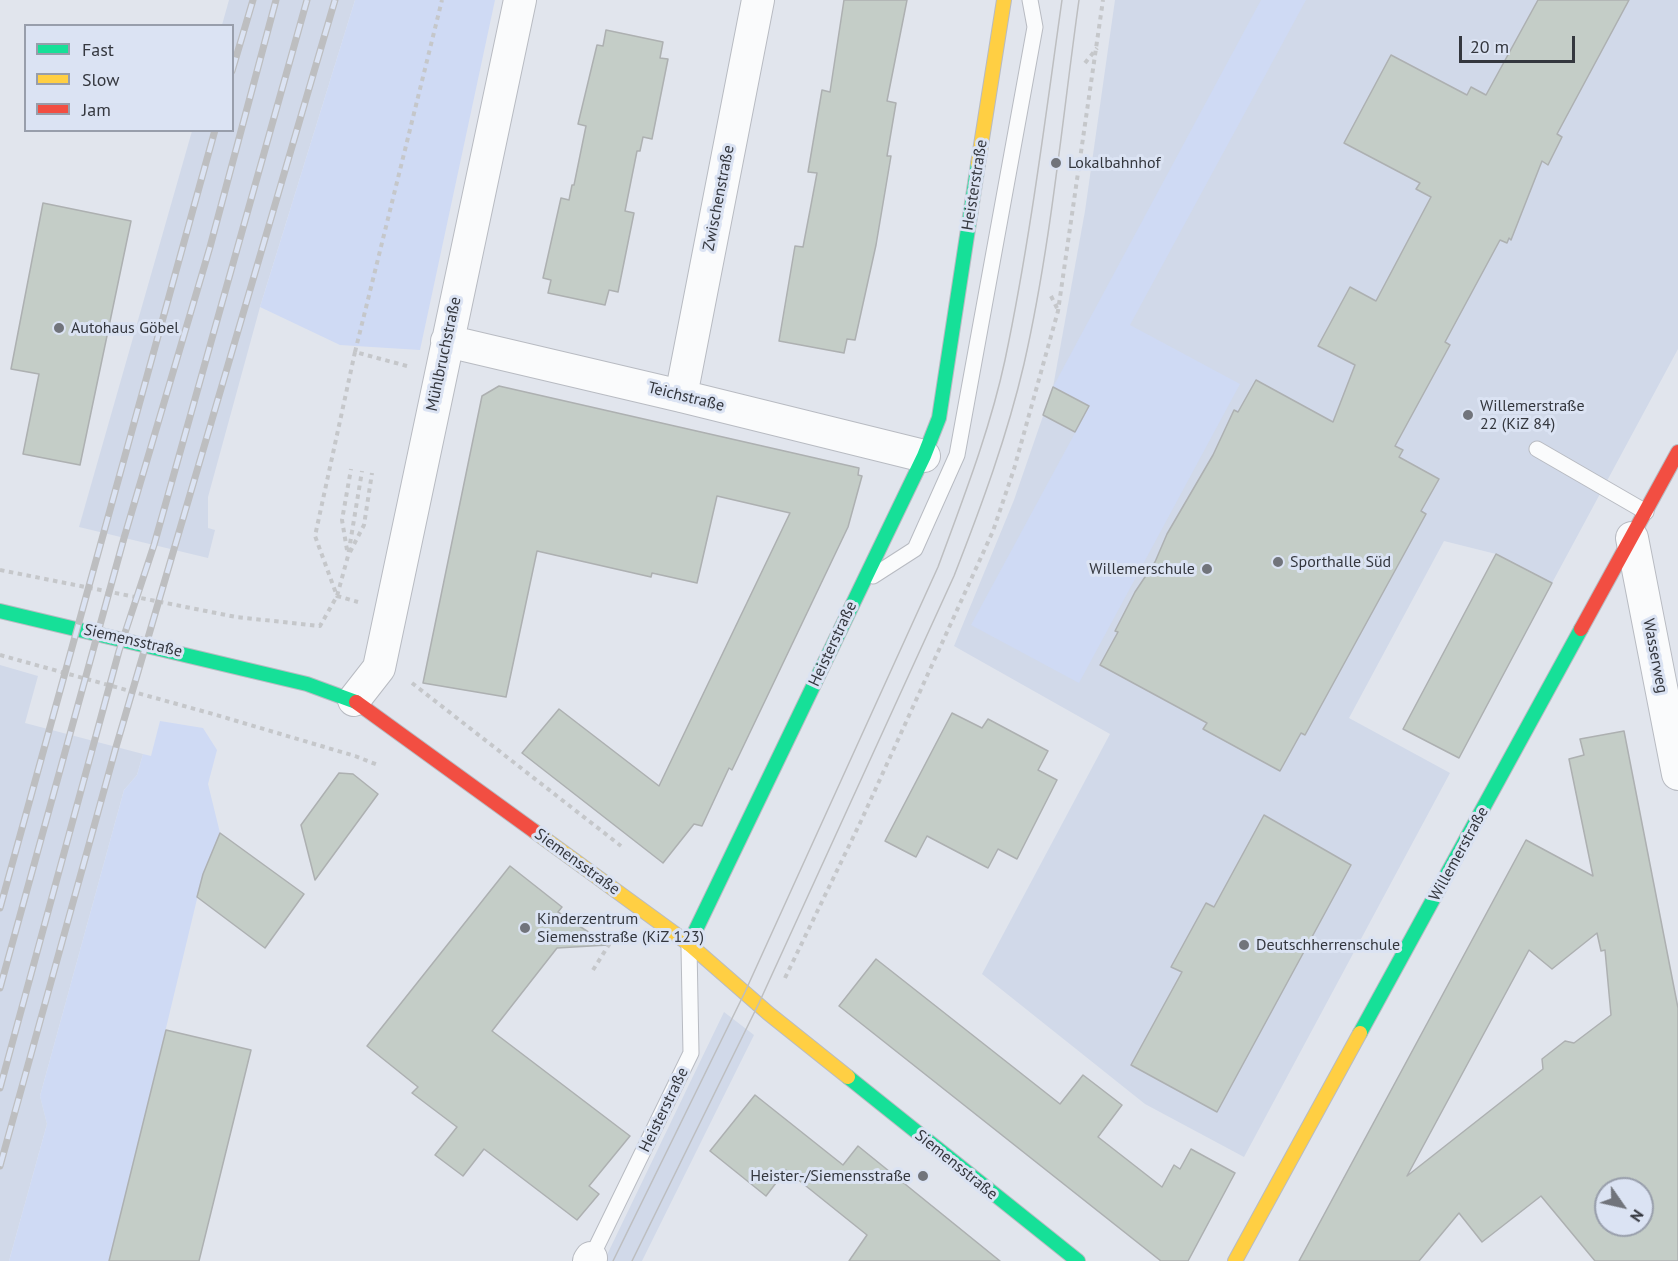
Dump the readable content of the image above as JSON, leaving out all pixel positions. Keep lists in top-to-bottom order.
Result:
{
  "streets": {
    "street": [
      "Heisterstraße",
      "Zwischenstraße",
      "Mühlbruchstraße",
      "Teichstraße",
      "Siemensstraße",
      "Wasserweg",
      "Willemerstraße"
    ]
  },
  "crossings": [
    ["Heisterstraße", "Teichstraße"],
    ["Heisterstraße", "Siemensstraße"],
    ["Zwischenstraße", "Teichstraße"],
    ["Mühlbruchstraße", "Teichstraße"],
    ["Mühlbruchstraße", "Siemensstraße"],
    ["Wasserweg", "Willemerstraße"]
  ],
  "places": [
    "Lokalbahnhof",
    "Autohaus Göbel",
    "Willemerstraße 22 (KiZ 84)",
    "Sporthalle Süd",
    "Willemerschule",
    "Kinderzentrum Siemensstraße (KiZ 123)",
    "Deutschherrenschule",
    "Heister-/Siemensstraße"
  ],
  "legend": ["Fast", "Slow", "Jam"],
  "scale_bar": "20 m",
  "north": "bottom right"
}
